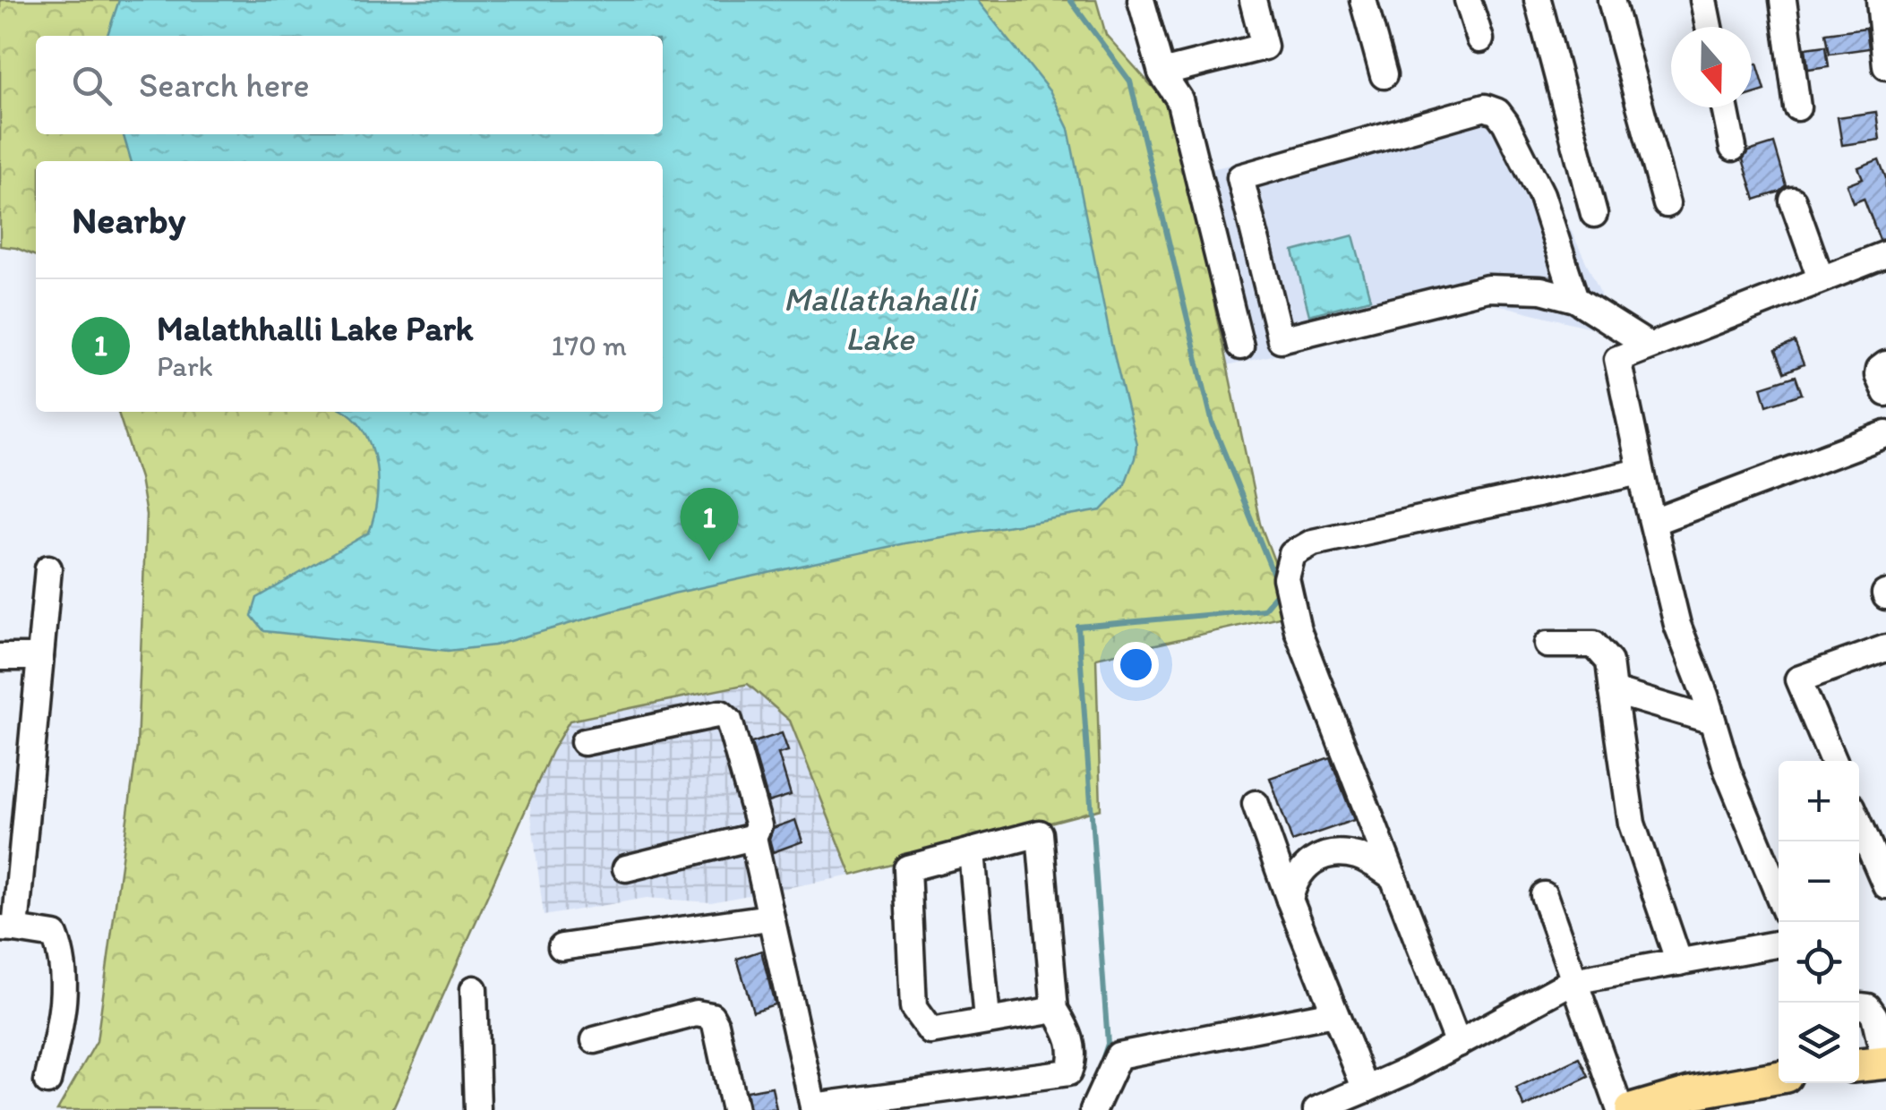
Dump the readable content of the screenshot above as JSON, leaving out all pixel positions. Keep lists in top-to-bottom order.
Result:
{
  "water": ["Mallathahalli Lake"],
  "north": "bottom",
  "page": {
    "search": "Search here",
    "heading": "Nearby",
    "list": [
      {
        "mark": "1",
        "name": "Malathhalli Lake Park",
        "note": "Park",
        "value": "170 m"
      }
    ],
    "pins": "1",
    "map_buttons": ["+", "−"]
  }
}
